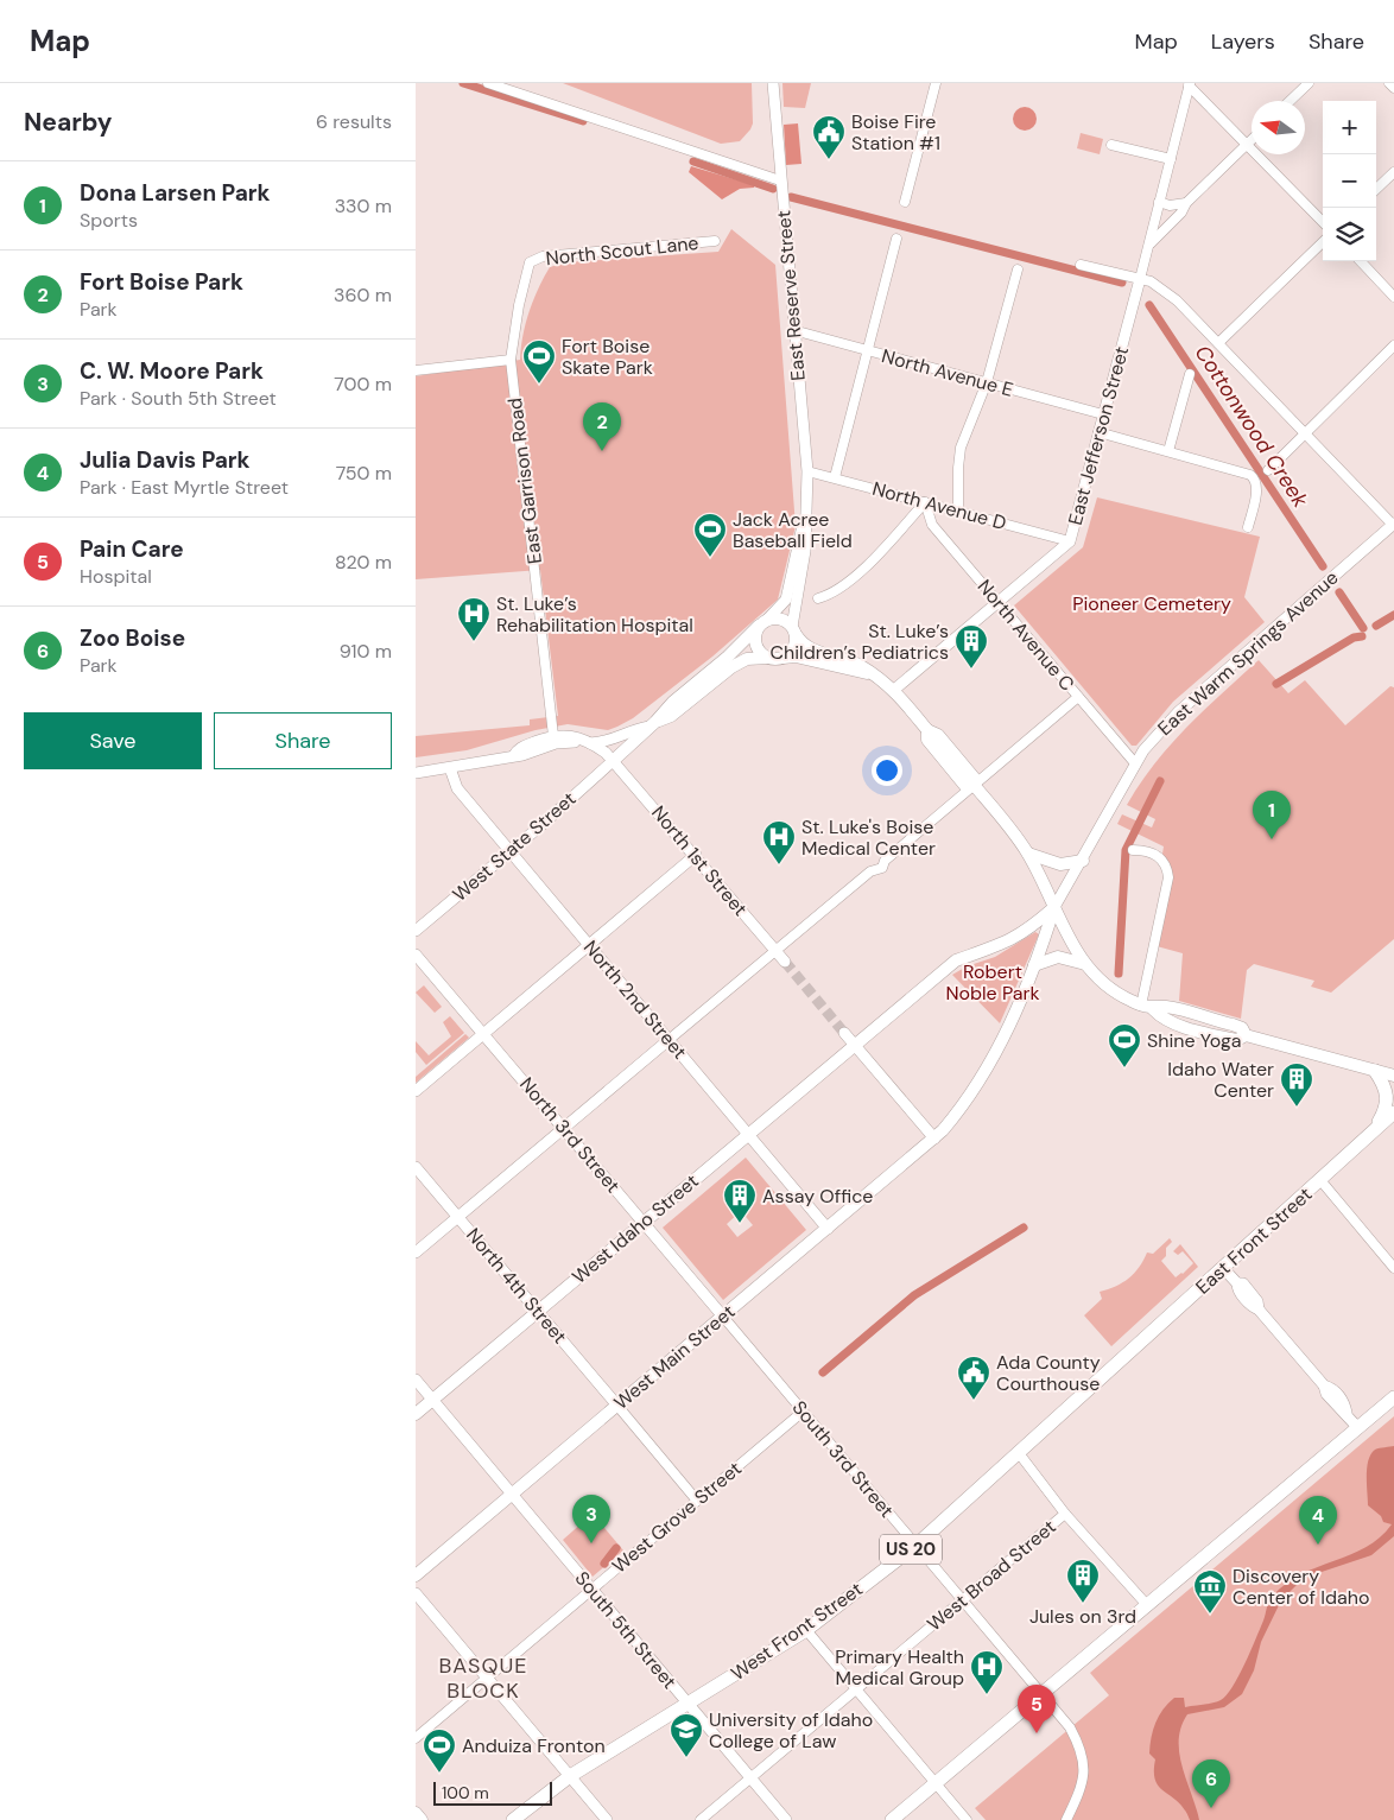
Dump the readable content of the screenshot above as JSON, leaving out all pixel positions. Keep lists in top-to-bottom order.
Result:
{
  "streets": {
    "main road": [
      "East Warm Springs Avenue",
      "West Idaho Street",
      "East Front Street",
      "West Main Street",
      "US 20",
      "West Front Street"
    ],
    "street": [
      "North Scout Lane",
      "East Reserve Street",
      "North Avenue E",
      "East Jefferson Street",
      "East Garrison Road",
      "North Avenue D",
      "North Avenue C",
      "West State Street",
      "North 1st Street",
      "North 2nd Street",
      "North 3rd Street",
      "North 4th Street",
      "South 3rd Street",
      "West Grove Street",
      "West Broad Street",
      "South 5th Street"
    ]
  },
  "crossings": [
    ["North Scout Lane", "East Garrison Road"],
    ["East Reserve Street", "North Avenue E"],
    ["East Reserve Street", "North Avenue D"],
    ["North Avenue E", "East Jefferson Street"],
    ["East Jefferson Street", "North Avenue D"],
    ["East Jefferson Street", "North Avenue C"],
    ["North Avenue D", "North Avenue C"],
    ["North Avenue C", "East Warm Springs Avenue"],
    ["East Warm Springs Avenue", "West Idaho Street"],
    ["East Warm Springs Avenue", "West Main Street"],
    ["West State Street", "North 1st Street"],
    ["West State Street", "North 2nd Street"],
    ["North 2nd Street", "West Idaho Street"],
    ["North 2nd Street", "West Main Street"],
    ["North 3rd Street", "West Idaho Street"],
    ["North 3rd Street", "West Main Street"],
    ["North 3rd Street", "South 3rd Street"],
    ["West Idaho Street", "North 4th Street"],
    ["West Idaho Street", "South 5th Street"],
    ["East Front Street", "West Front Street"],
    ["North 4th Street", "West Main Street"],
    ["West Main Street", "South 3rd Street"],
    ["West Main Street", "South 5th Street"],
    ["South 3rd Street", "West Grove Street"],
    ["South 3rd Street", "West Broad Street"],
    ["South 3rd Street", "West Front Street"],
    ["West Grove Street", "South 5th Street"],
    ["West Broad Street", "South 5th Street"],
    ["South 5th Street", "West Front Street"]
  ],
  "districts": ["BASQUE BLOCK"],
  "water": ["Cottonwood Creek"],
  "parks": ["Pioneer Cemetery", "Robert Noble Park"],
  "places": {
    "public building": ["Boise Fire Station #1", "Ada County Courthouse"],
    "sports": [
      "Fort Boise Skate Park",
      "Jack Acree Baseball Field",
      "Shine Yoga",
      "Anduiza Fronton"
    ],
    "hospital": ["St. Luke’s Rehabilitation Hospital", "St. Luke's Boise Medical Center", "Primary Health Medical Group"],
    "building": [
      "St. Luke’s Children’s Pediatrics",
      "Idaho Water Center",
      "Assay Office",
      "Jules on 3rd"
    ],
    "museum": ["Discovery Center of Idaho"],
    "school or university": ["University of Idaho College of Law"]
  },
  "scale_bar": "100 m",
  "north": "left",
  "page": {
    "header": "Map",
    "nav": ["Map", "Layers", "Share"],
    "heading": ["Nearby", "6 results"],
    "map_buttons": ["+", "−"],
    "list": [
      {
        "mark": "1",
        "name": "Dona Larsen Park",
        "note": "Sports",
        "value": "330 m"
      },
      {
        "mark": "2",
        "name": "Fort Boise Park",
        "note": "Park",
        "value": "360 m"
      },
      {
        "mark": "3",
        "name": "C. W. Moore Park",
        "note": "Park · South 5th Street",
        "value": "700 m"
      },
      {
        "mark": "4",
        "name": "Julia Davis Park",
        "note": "Park · East Myrtle Street",
        "value": "750 m"
      },
      {
        "mark": "5",
        "name": "Pain Care",
        "note": "Hospital",
        "value": "820 m"
      },
      {
        "mark": "6",
        "name": "Zoo Boise",
        "note": "Park",
        "value": "910 m"
      }
    ],
    "pins": [
      "2",
      "1",
      "3",
      "4",
      "5",
      "6"
    ],
    "buttons": ["Save", "Share"],
    "scale": "100 m"
  }
}
